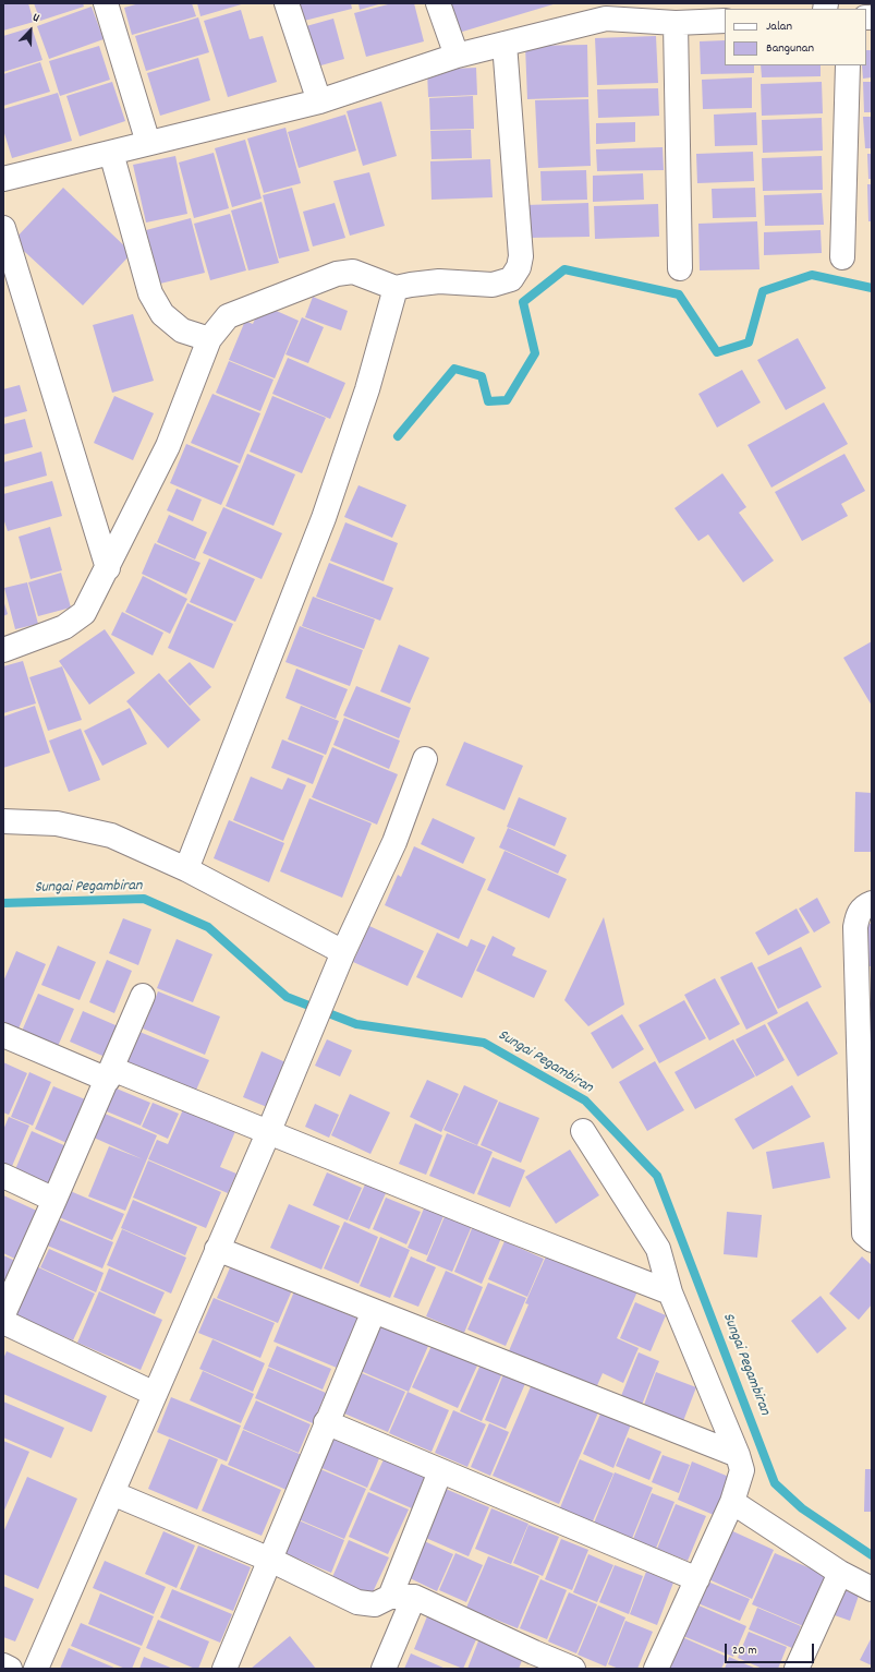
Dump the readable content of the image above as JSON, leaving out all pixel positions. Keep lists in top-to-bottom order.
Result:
{
  "water": ["Sungai Pegambiran"],
  "legend": ["Jalan", "Bangunan"],
  "scale_bar": "20 m",
  "north": "top right"
}
